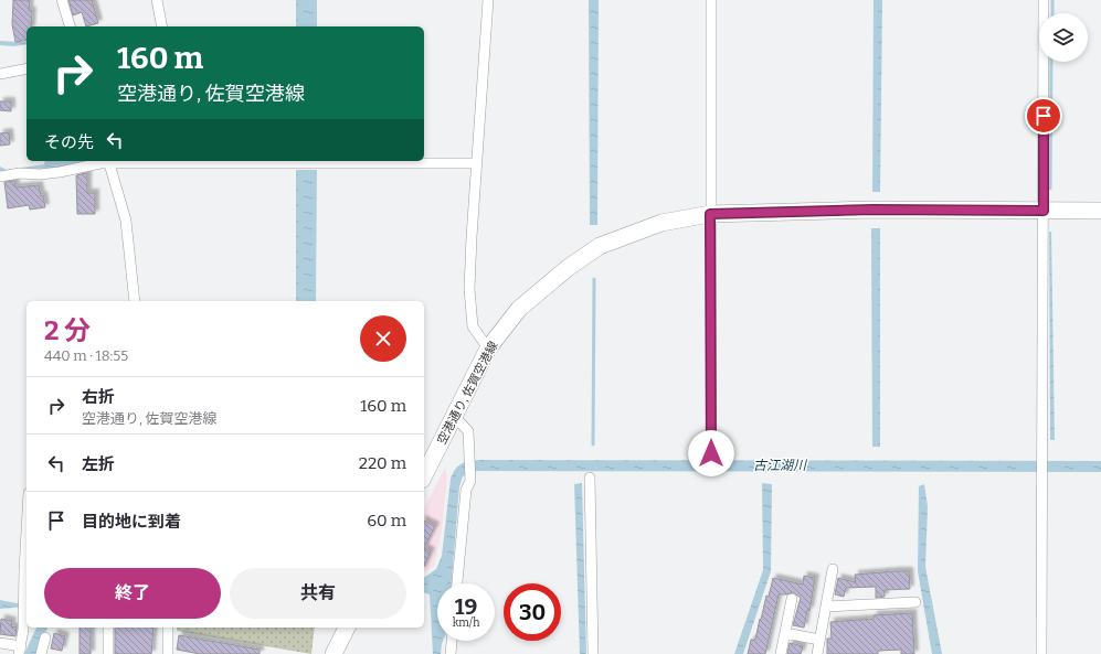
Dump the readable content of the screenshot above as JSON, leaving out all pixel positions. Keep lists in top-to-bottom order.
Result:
{
  "streets": {
    "main road": ["空港通り, 佐賀空港線"]
  },
  "water": ["古江湖川"],
  "page": {
    "turn": ["160 m", "空港通り, 佐賀空港線"],
    "then": "その先",
    "heading": ["2 分", "440 m · 18:55"],
    "list": [
      {
        "name": "右折",
        "note": "空港通り, 佐賀空港線",
        "value": "160 m"
      },
      {
        "name": "左折",
        "value": "220 m"
      },
      {
        "name": "目的地に到着",
        "value": "60 m"
      }
    ],
    "buttons": ["終了", "共有"],
    "speed": "19 km/h",
    "limit": "30"
  }
}
